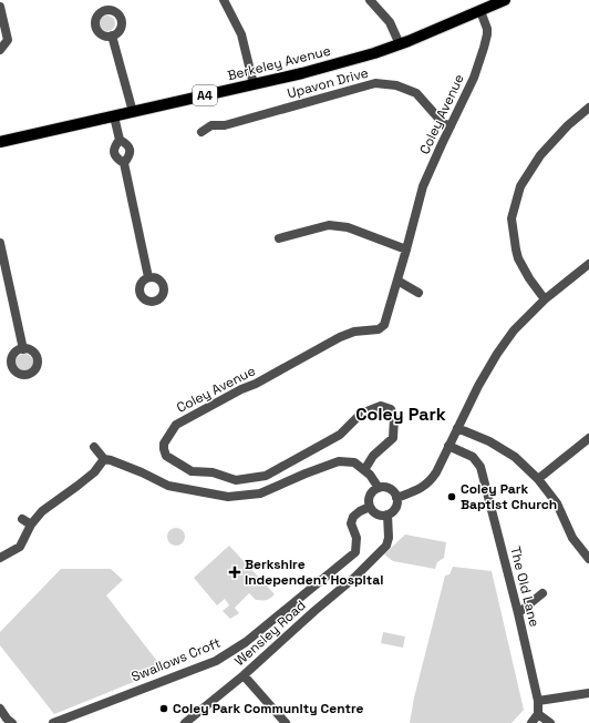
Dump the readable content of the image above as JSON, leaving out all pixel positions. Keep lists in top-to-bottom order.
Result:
{
  "streets": {
    "main road": ["Berkeley Avenue", "A4"],
    "street": [
      "Upavon Drive",
      "Coley Avenue",
      "The Old Lane",
      "Wensley Road",
      "Swallows Croft"
    ]
  },
  "crossings": [
    ["Berkeley Avenue", "Coley Avenue"],
    ["Upavon Drive", "Coley Avenue"],
    ["Wensley Road", "Swallows Croft"]
  ],
  "districts": ["Coley Park"],
  "places": {
    "other": ["Coley Park Baptist Church", "Coley Park Community Centre"],
    "health": ["Berkshire Independent Hospital"]
  }
}
